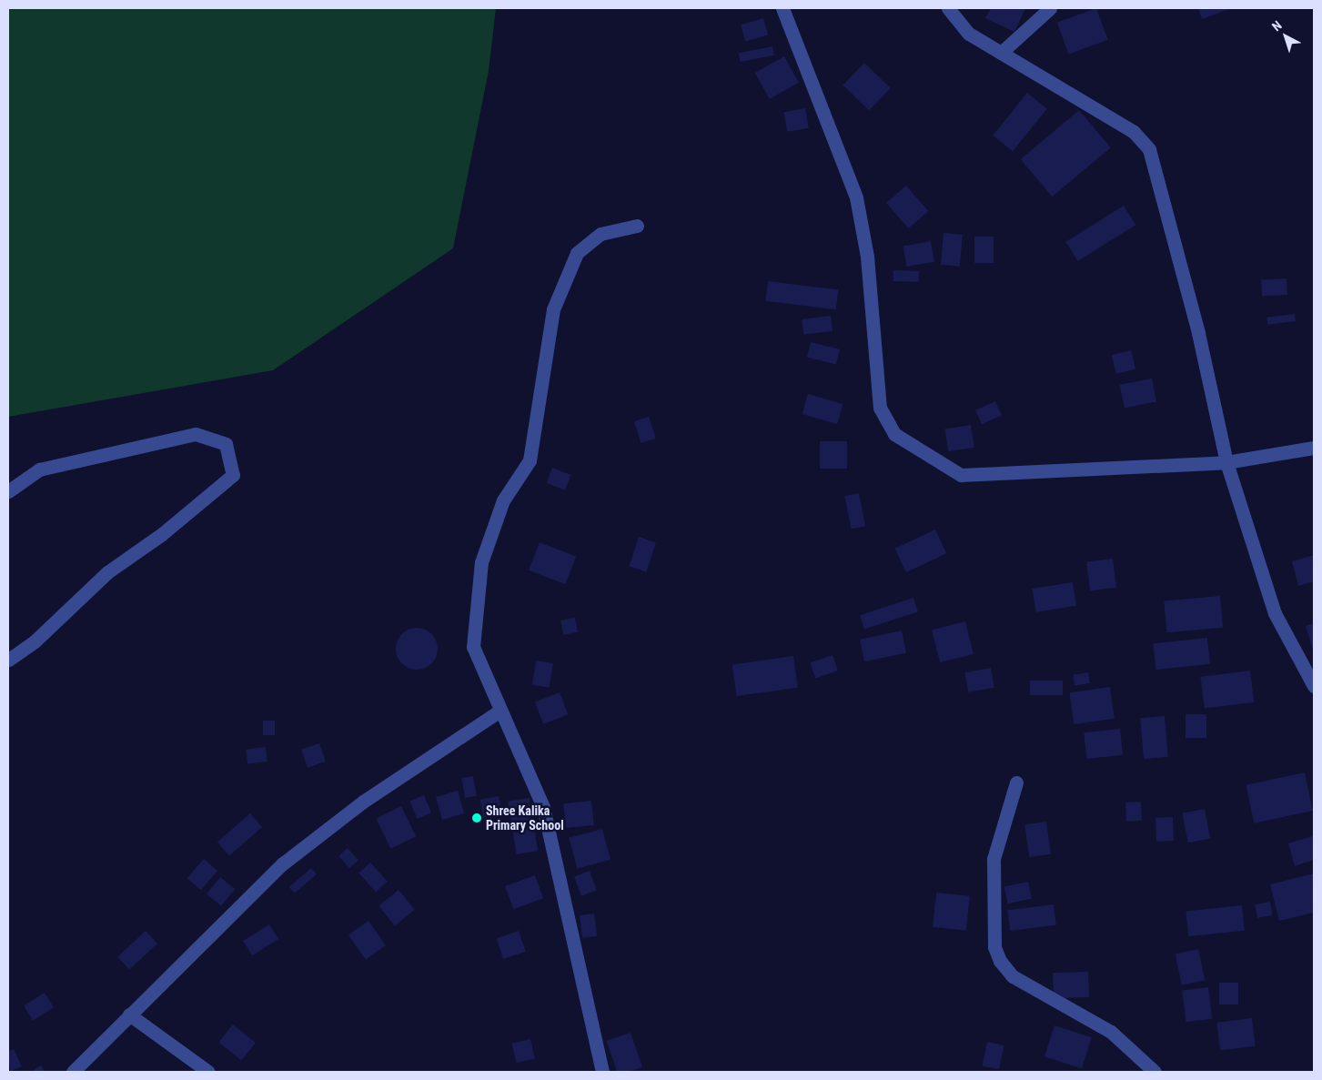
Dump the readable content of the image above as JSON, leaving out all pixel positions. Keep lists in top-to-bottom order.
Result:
{
  "places": ["Shree Kalika Primary School"],
  "north": "top left"
}
